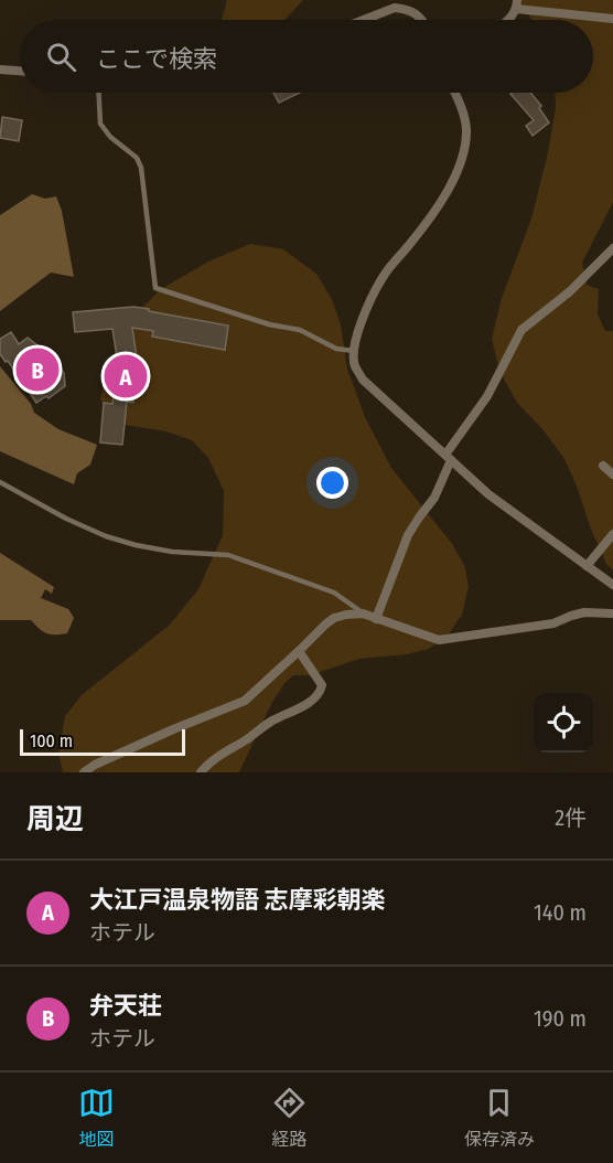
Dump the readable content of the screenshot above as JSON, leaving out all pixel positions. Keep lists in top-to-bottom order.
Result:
{
  "scale_bar": "100 m",
  "page": {
    "search": "ここで検索",
    "pins": ["B", "A"],
    "scale": "100 m",
    "heading": ["周辺", "2件"],
    "list": [
      {
        "mark": "A",
        "name": "大江戸温泉物語 志摩彩朝楽",
        "note": "ホテル",
        "value": "140 m"
      },
      {
        "mark": "B",
        "name": "弁天荘",
        "note": "ホテル",
        "value": "190 m"
      }
    ],
    "nav": ["地図", "経路", "保存済み"]
  }
}
